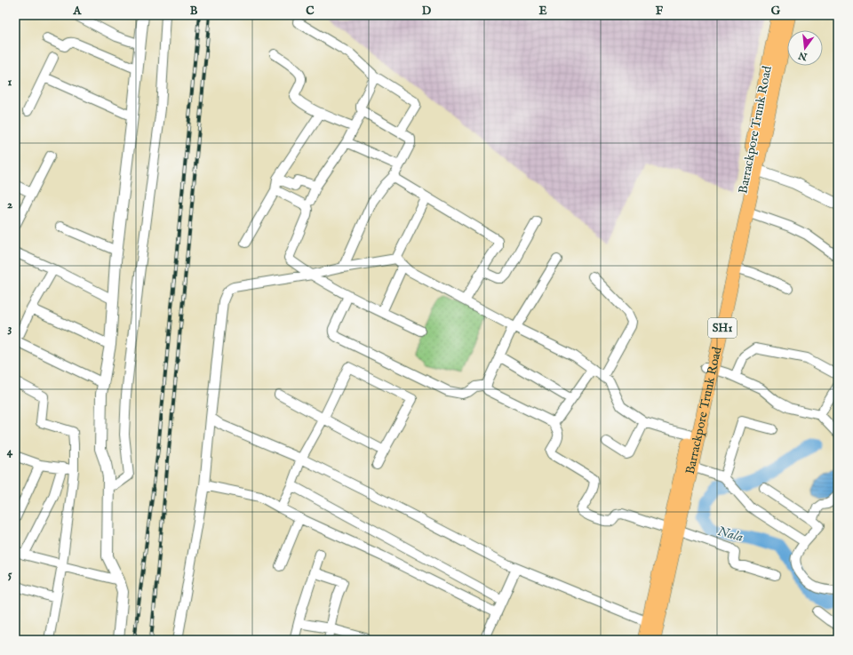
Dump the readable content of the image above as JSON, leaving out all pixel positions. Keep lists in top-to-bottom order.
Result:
{
  "streets": {
    "main road": ["Barrackpore Trunk Road", "SH1"]
  },
  "water": ["Nala"],
  "north": "bottom",
  "grid": {
    "columns": [
      "A",
      "B",
      "C",
      "D",
      "E",
      "F",
      "G"
    ],
    "rows": [
      "1",
      "2",
      "3",
      "4",
      "5"
    ]
  }
}
